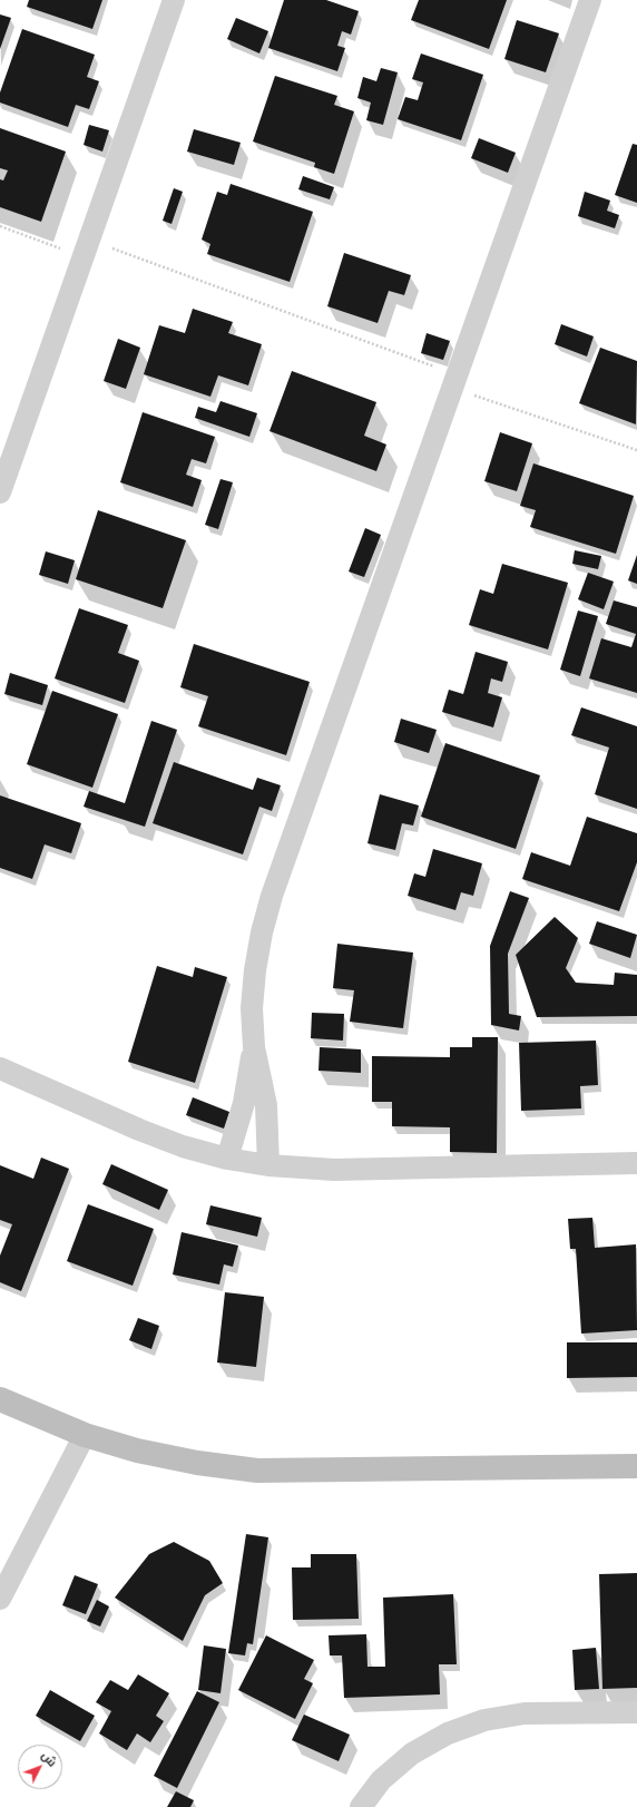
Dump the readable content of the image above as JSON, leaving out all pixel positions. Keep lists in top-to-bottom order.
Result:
{
  "north": "top right"
}
